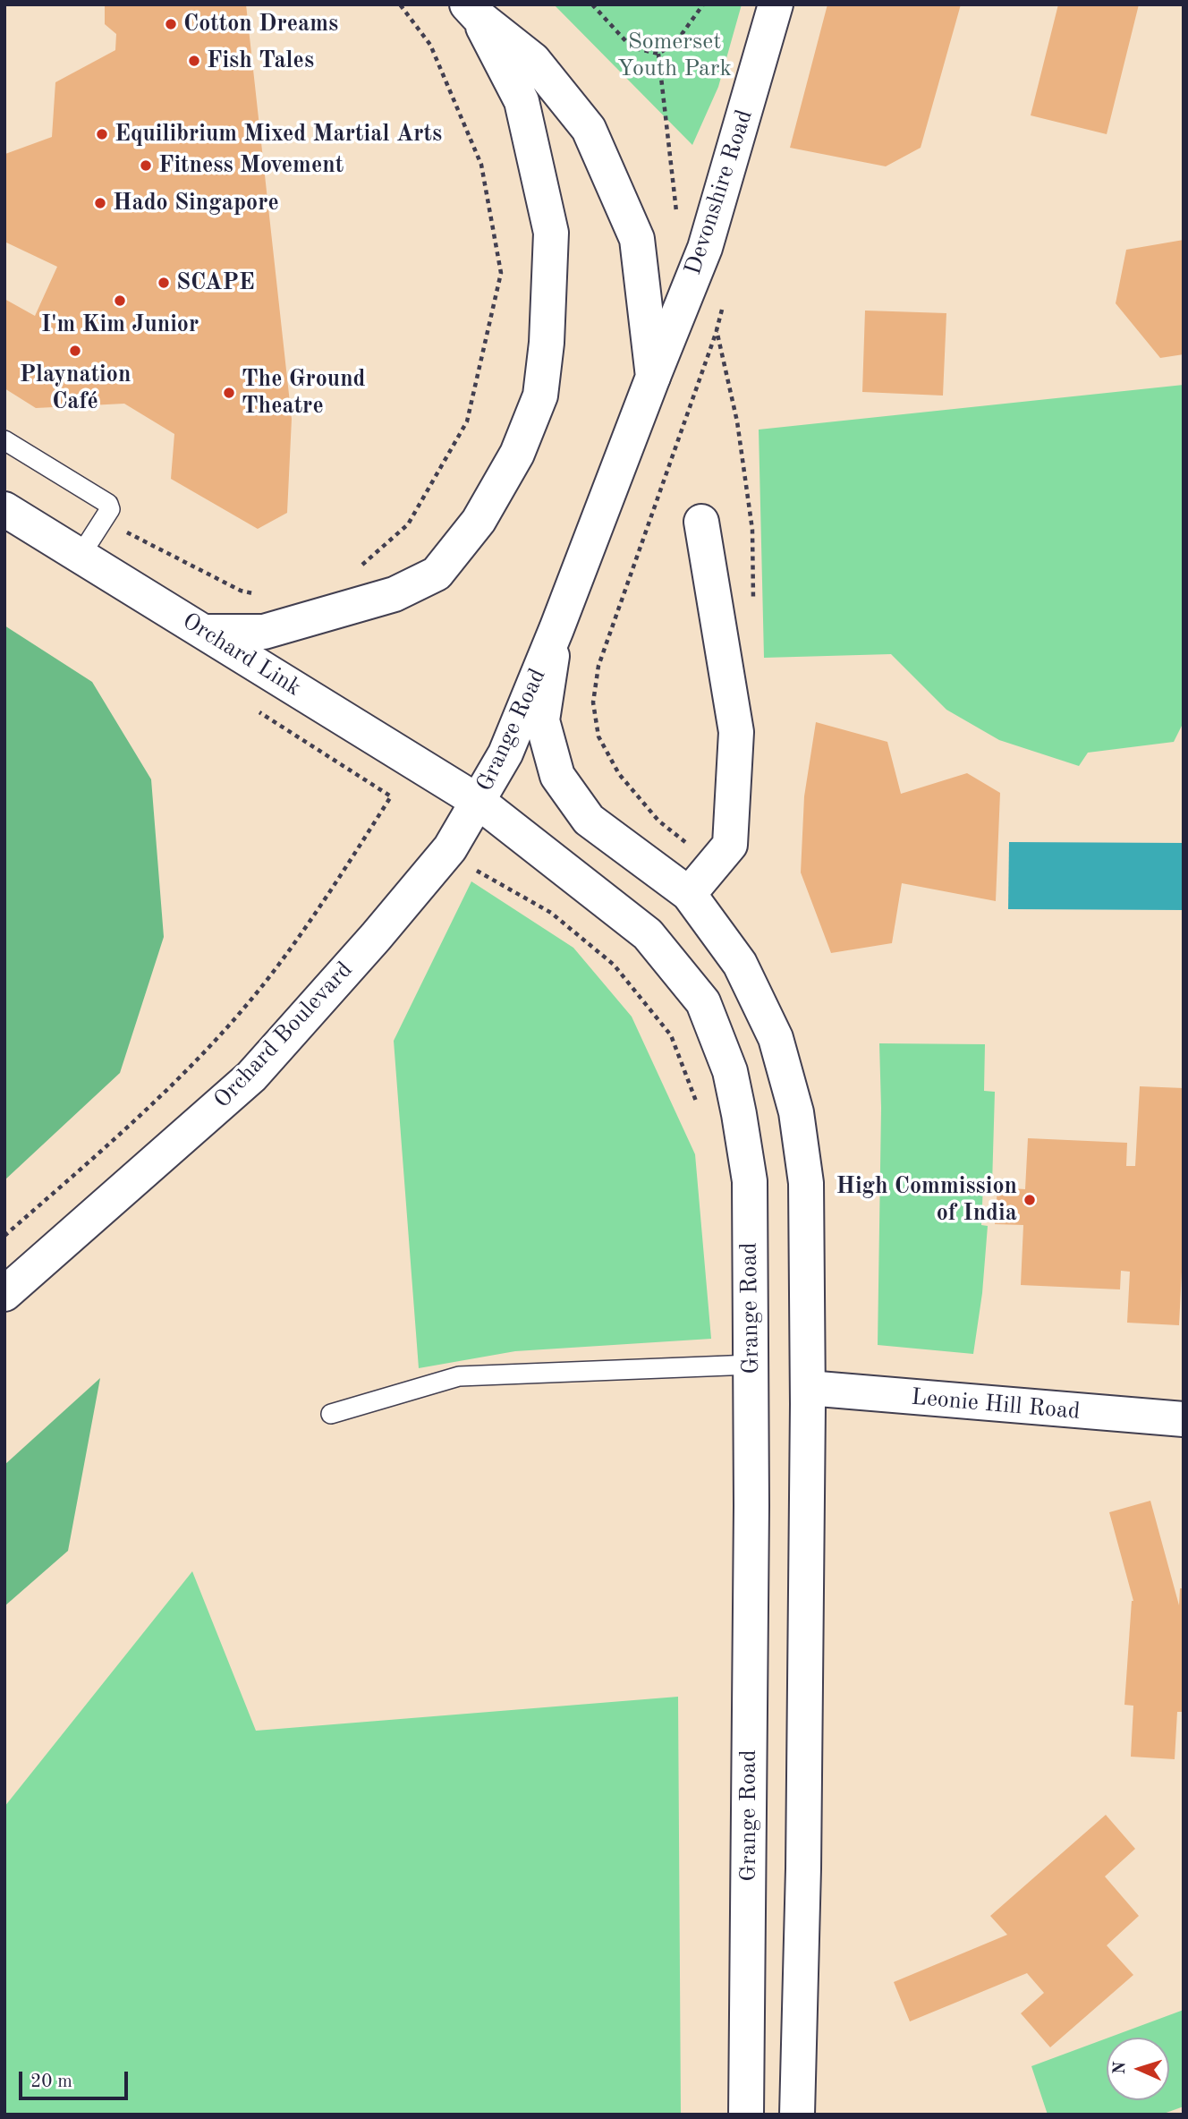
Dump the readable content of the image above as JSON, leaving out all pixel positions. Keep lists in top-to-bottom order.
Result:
{
  "streets": {
    "main road": [
      "Devonshire Road",
      "Orchard Link",
      "Grange Road",
      "Orchard Boulevard",
      "Leonie Hill Road"
    ]
  },
  "crossings": [
    ["Devonshire Road", "Grange Road"],
    ["Orchard Link", "Grange Road"],
    ["Orchard Link", "Orchard Boulevard"],
    ["Grange Road", "Orchard Boulevard"],
    ["Grange Road", "Leonie Hill Road"]
  ],
  "parks": ["Somerset Youth Park"],
  "places": [
    "Cotton Dreams",
    "Fish Tales",
    "Equilibrium Mixed Martial Arts",
    "Fitness Movement",
    "Hado Singapore",
    "SCAPE",
    "I'm Kim Junior",
    "Playnation Café",
    "The Ground Theatre",
    "High Commission of India"
  ],
  "scale_bar": "20 m",
  "north": "left"
}
